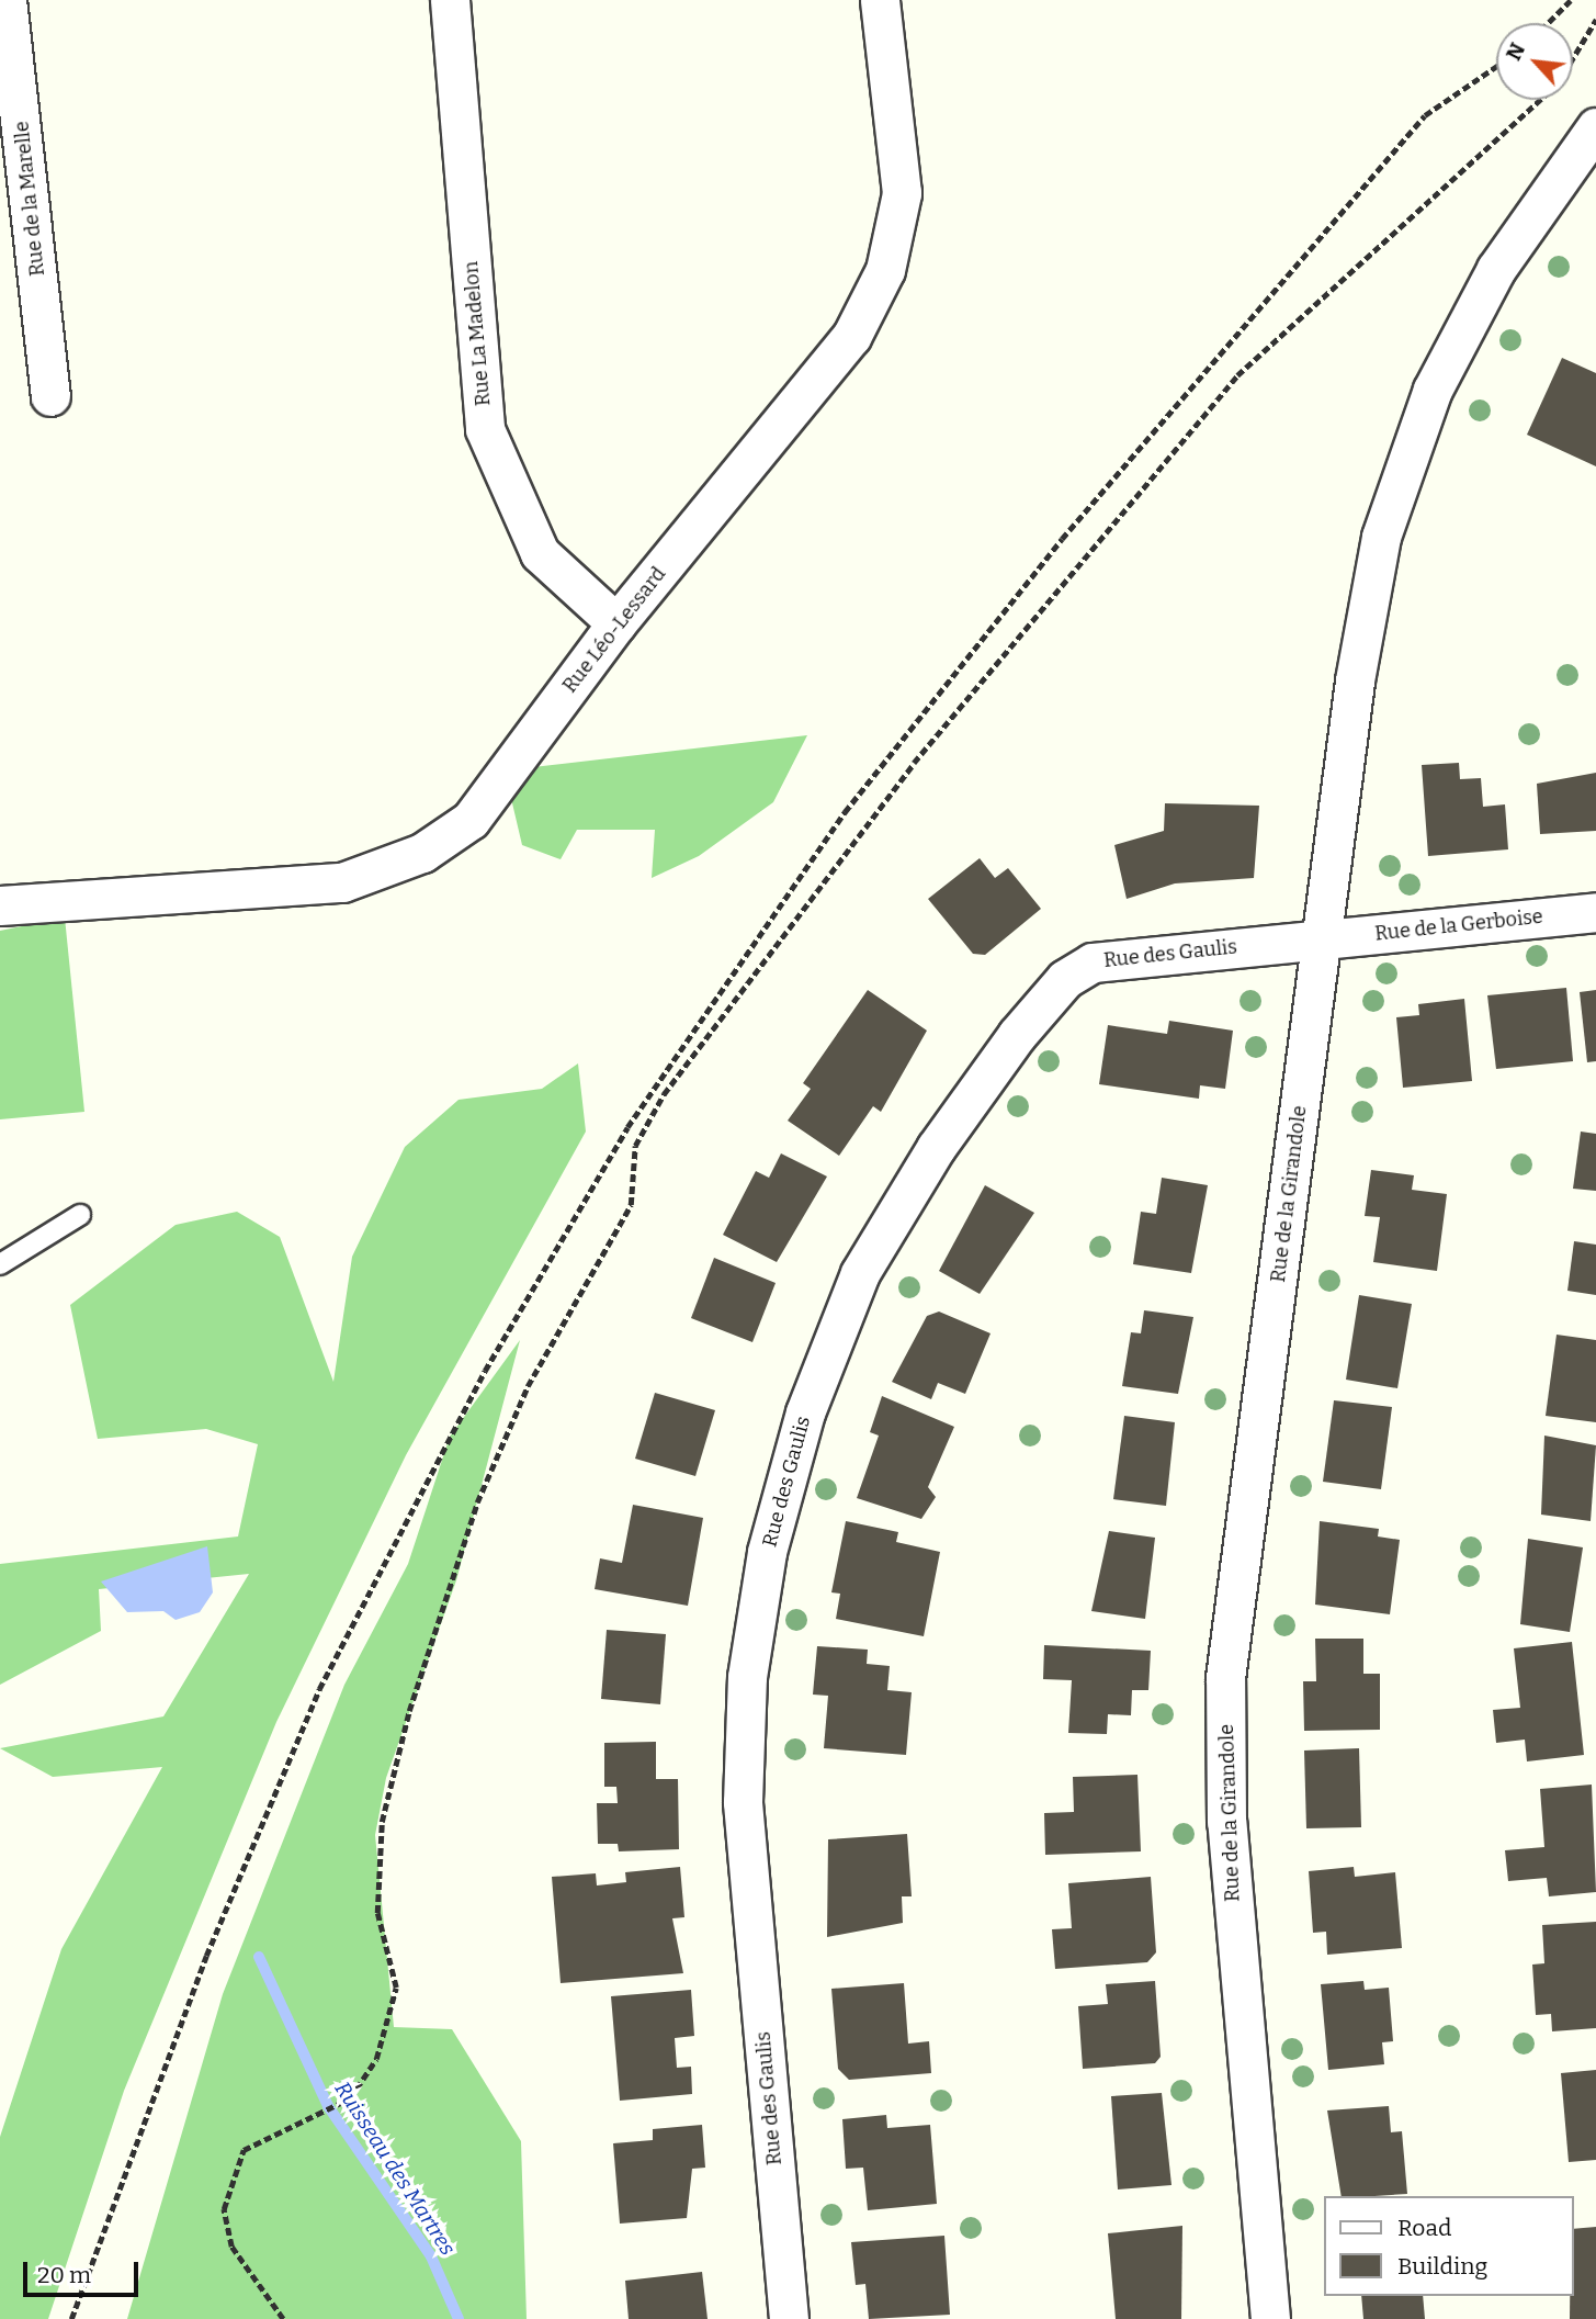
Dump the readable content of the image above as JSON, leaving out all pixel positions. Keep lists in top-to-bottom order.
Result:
{
  "streets": {
    "street": [
      "Rue de la Marelle",
      "Rue La Madelon",
      "Rue Léo-Lessard",
      "Rue de la Gerboise",
      "Rue des Gaulis",
      "Rue de la Girandole"
    ]
  },
  "crossings": [
    ["Rue La Madelon", "Rue Léo-Lessard"],
    ["Rue de la Gerboise", "Rue des Gaulis"],
    ["Rue de la Gerboise", "Rue de la Girandole"],
    ["Rue des Gaulis", "Rue de la Girandole"]
  ],
  "water": ["Ruisseau des Martres"],
  "legend": ["Road", "Building"],
  "scale_bar": "20 m",
  "north": "top left"
}
